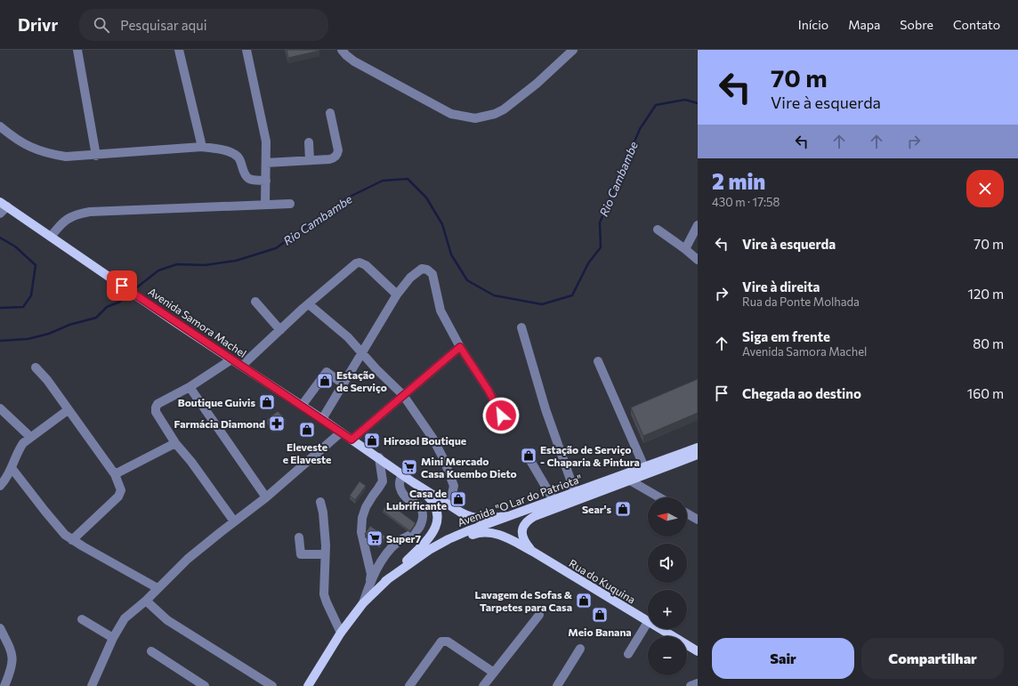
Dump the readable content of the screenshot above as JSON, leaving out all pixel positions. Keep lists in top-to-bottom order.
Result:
{
  "streets": {
    "main road": ["Avenida Samora Machel", "Avenida \"O Lar do Patriota\"", "Rua do Kuquina"]
  },
  "crossings": [
    ["Avenida Samora Machel", "Avenida \"O Lar do Patriota\""],
    ["Avenida \"O Lar do Patriota\"", "Rua do Kuquina"]
  ],
  "water": ["Rio Cambambe"],
  "places": {
    "shop": [
      "Estação de Serviço",
      "Boutique Guivis",
      "Eleveste e Elaveste",
      "Hirosol Boutique",
      "Estação de Serviço - Chaparia & Pintura",
      "Casa de Lubrificante",
      "Sear's",
      "Lavagem de Sofas & Tarpetes para Casa",
      "Meio Banana"
    ],
    "pharmacy": ["Farmácia Diamond"],
    "supermarket": ["Mini Mercado Casa Kuembo Dieto", "Super7"]
  },
  "north": "left",
  "page": {
    "header": "Drivr",
    "search": "Pesquisar aqui",
    "nav": [
      "Início",
      "Mapa",
      "Sobre",
      "Contato"
    ],
    "turn": ["70 m", "Vire à esquerda"],
    "heading": ["2 min", "430 m · 17:58"],
    "list": [
      {
        "name": "Vire à esquerda",
        "value": "70 m"
      },
      {
        "name": "Vire à direita",
        "note": "Rua da Ponte Molhada",
        "value": "120 m"
      },
      {
        "name": "Siga em frente",
        "note": "Avenida Samora Machel",
        "value": "80 m"
      },
      {
        "name": "Chegada ao destino",
        "value": "160 m"
      }
    ],
    "map_buttons": ["+", "−"],
    "buttons": ["Sair", "Compartilhar"]
  }
}
